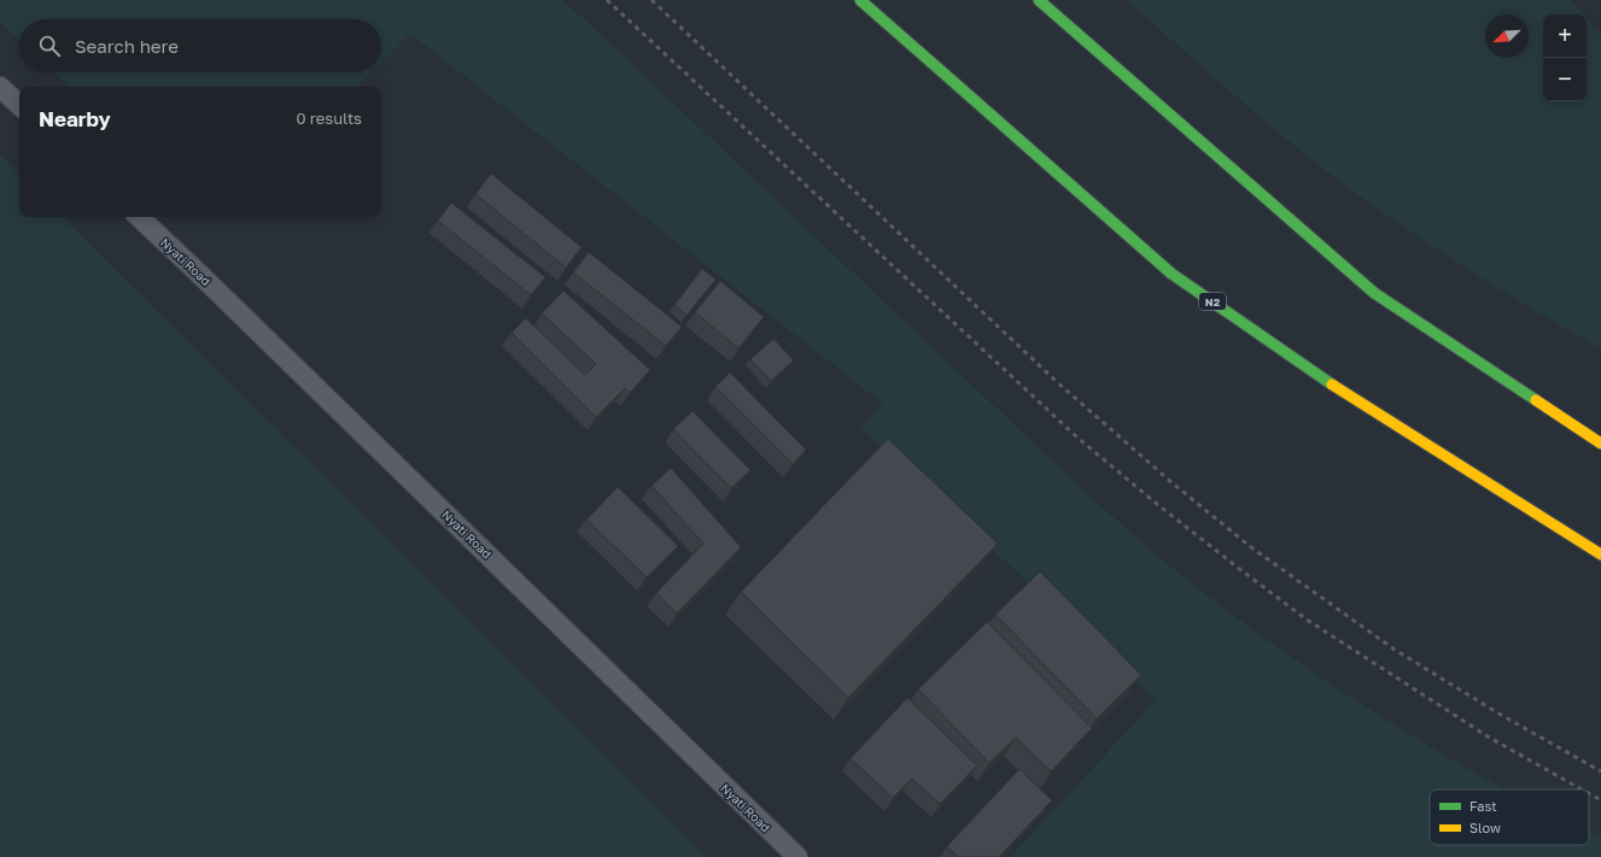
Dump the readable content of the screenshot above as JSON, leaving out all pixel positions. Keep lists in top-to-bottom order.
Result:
{
  "streets": {
    "highway": ["N2"],
    "lane": ["Nyati Road"]
  },
  "legend": ["Fast", "Slow"],
  "north": "bottom left",
  "page": {
    "map_buttons": ["+", "−"],
    "search": "Search here",
    "heading": ["Nearby", "0 results"]
  }
}
